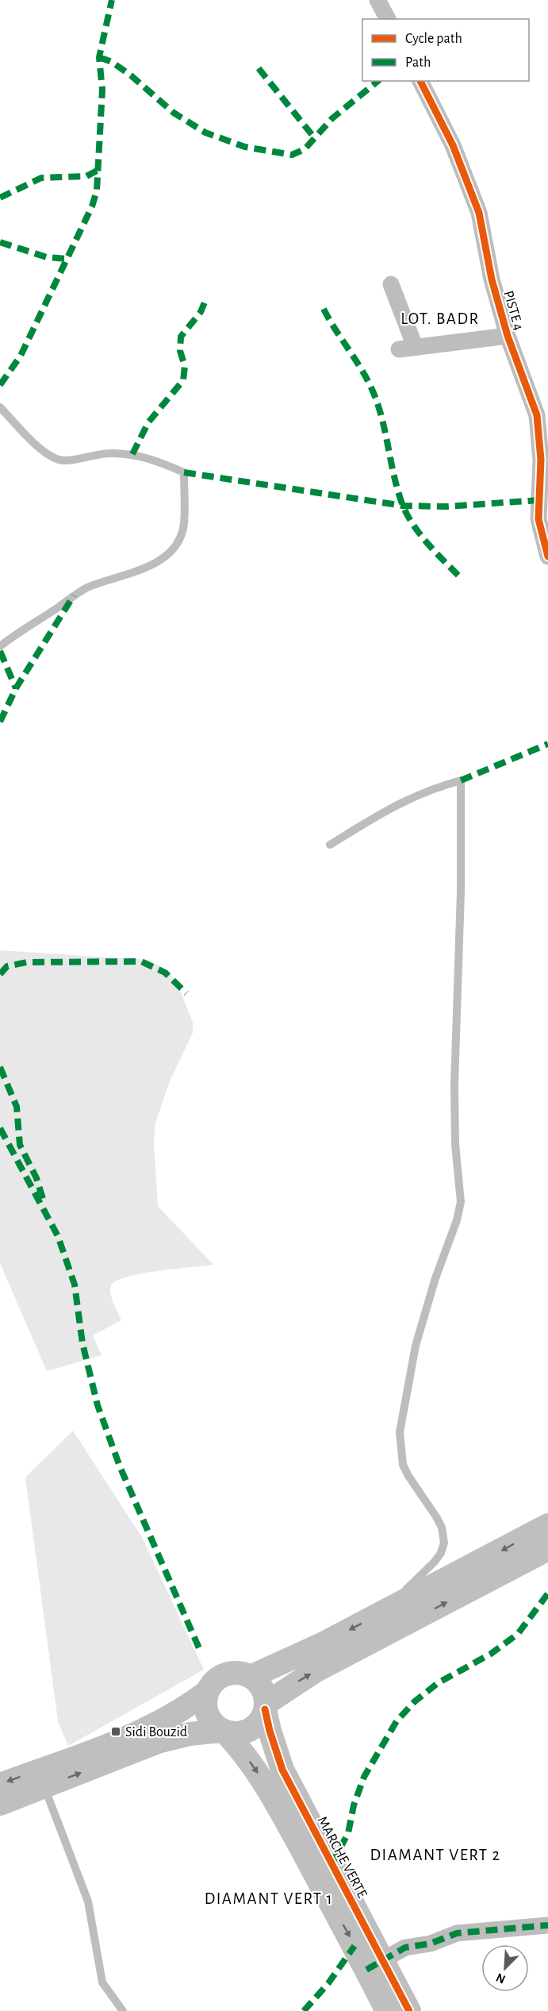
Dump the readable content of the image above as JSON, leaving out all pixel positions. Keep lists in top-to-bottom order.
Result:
{
  "streets": {
    "main road": ["MARCHE VERTE"],
    "street": ["PISTE 4"]
  },
  "districts": ["LOT. BADR", "DIAMANT VERT 2", "DIAMANT VERT 1"],
  "places": {
    "transit": ["Sidi Bouzid"]
  },
  "legend": ["Cycle path", "Path"],
  "north": "bottom left"
}
